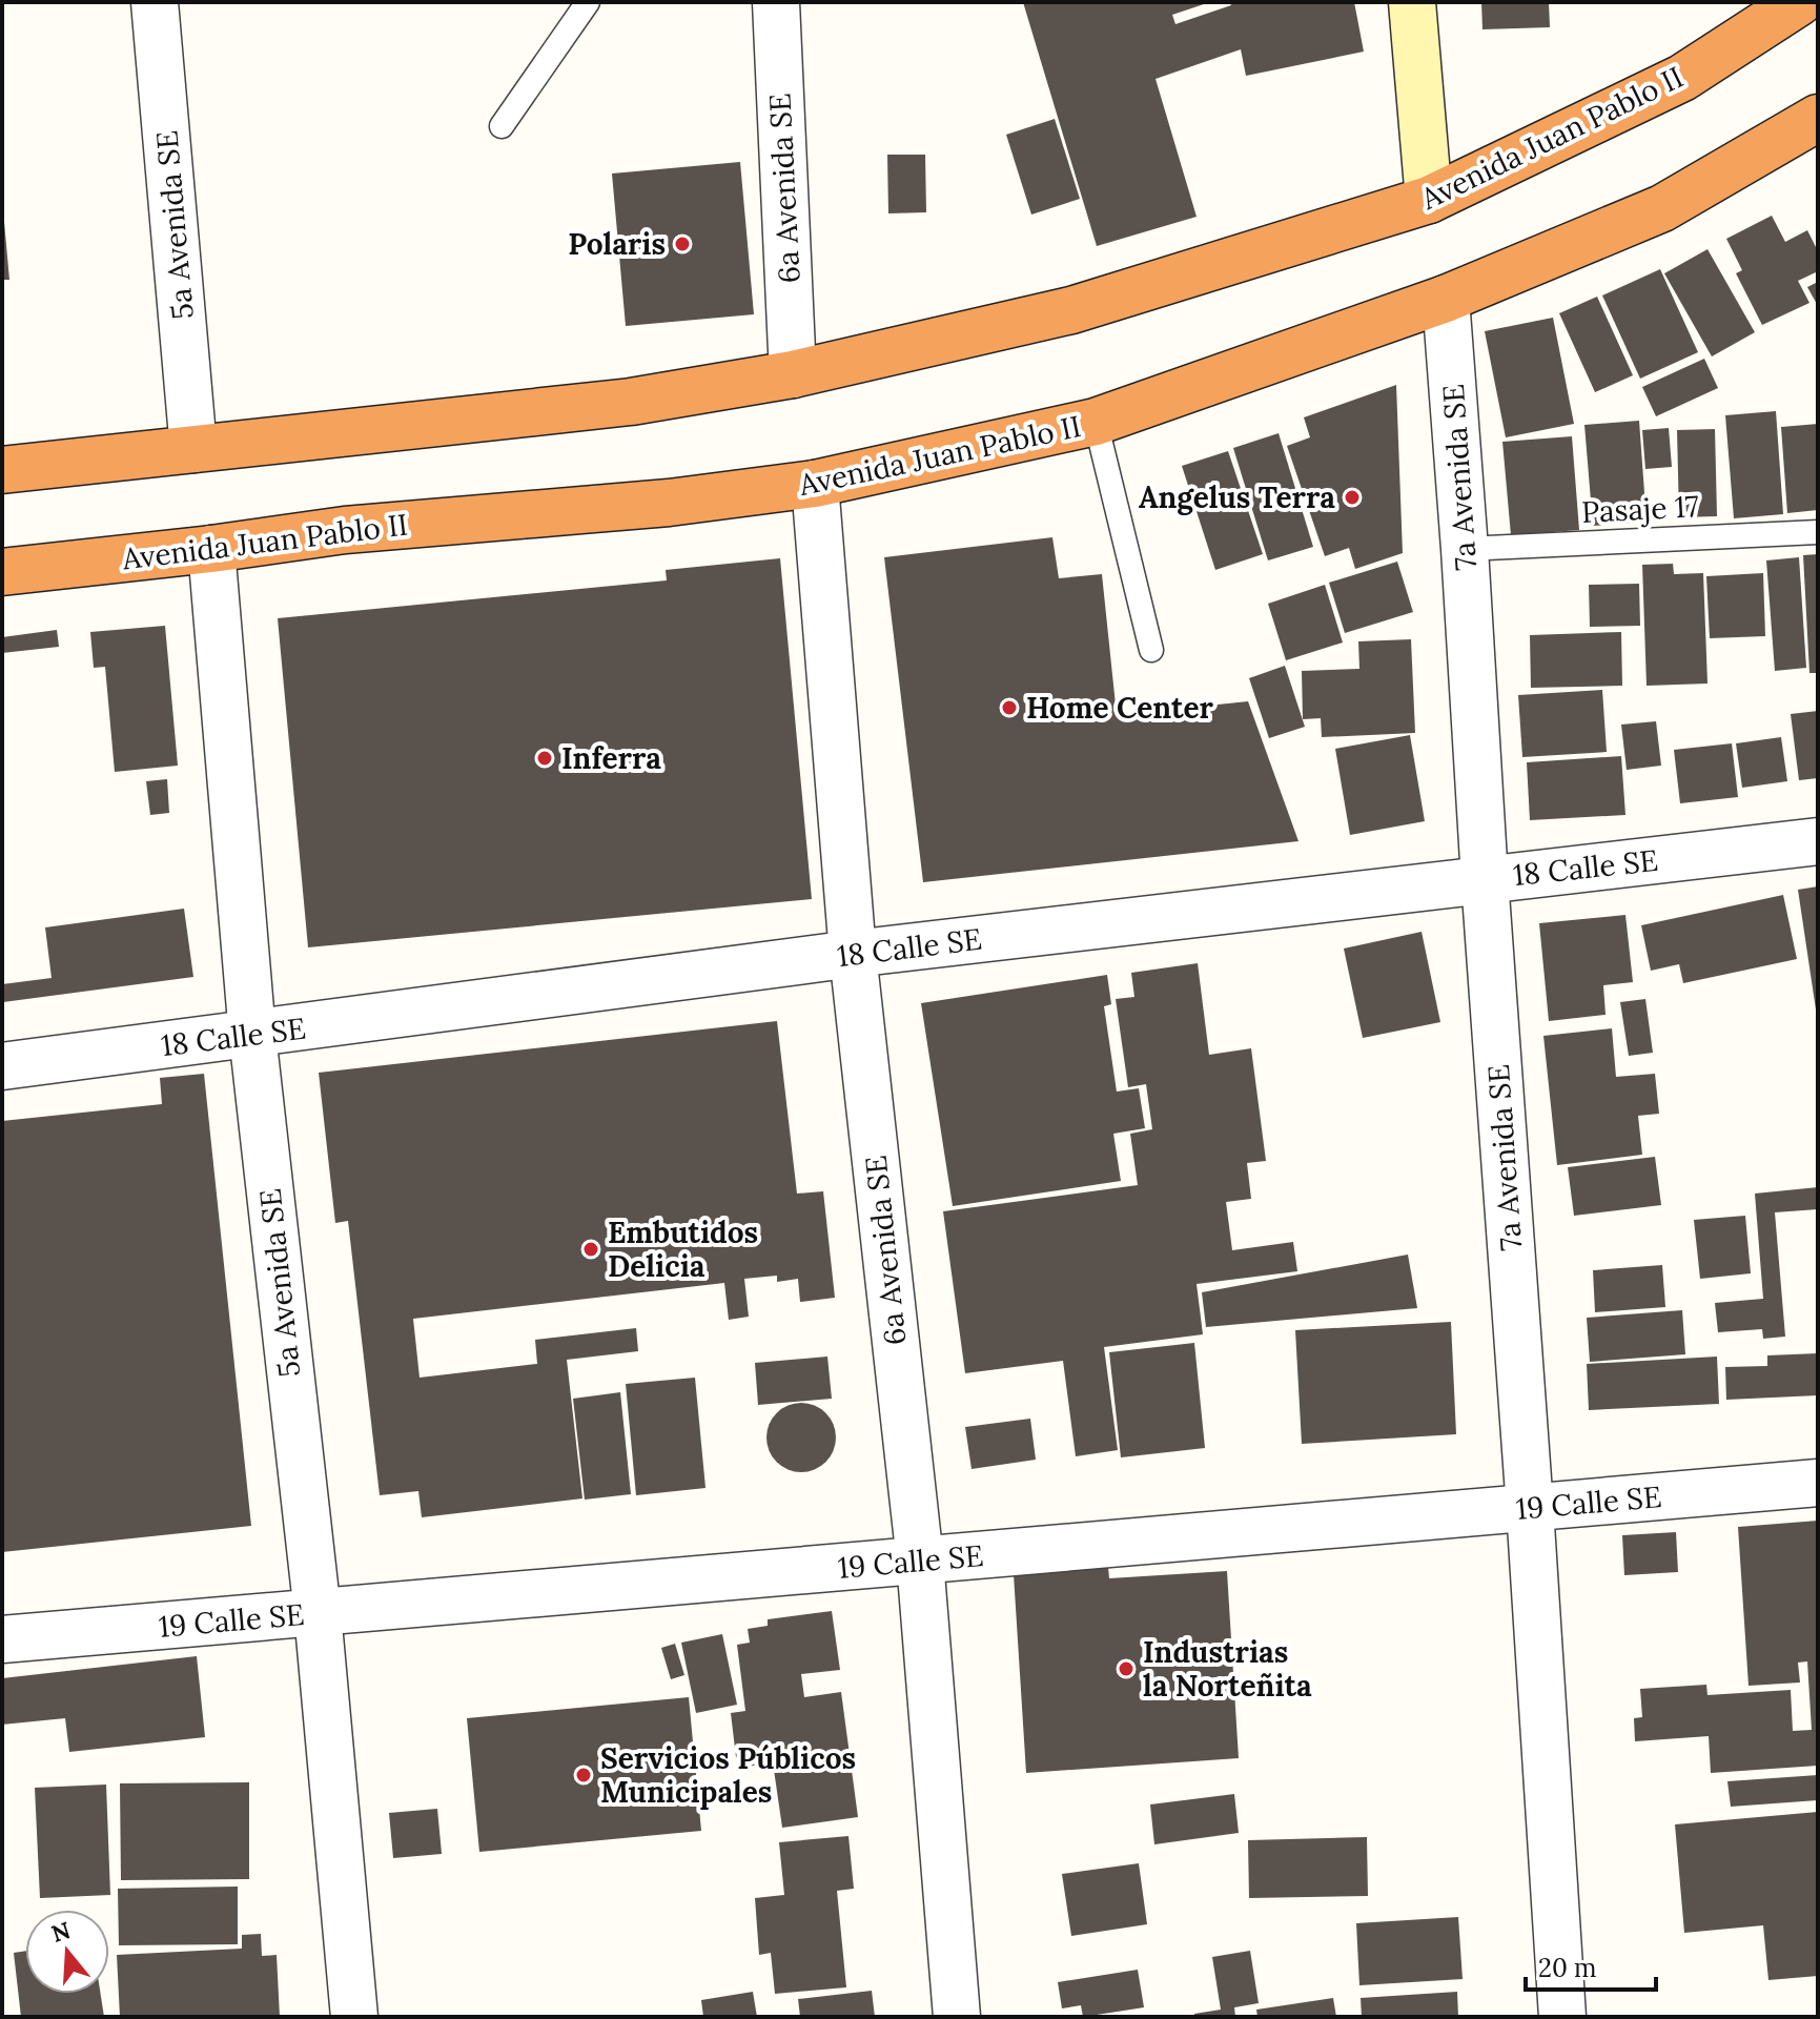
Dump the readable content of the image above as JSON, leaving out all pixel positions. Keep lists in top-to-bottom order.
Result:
{
  "streets": {
    "highway": ["Avenida Juan Pablo II"],
    "street": [
      "6a Avenida SE",
      "5a Avenida SE",
      "7a Avenida SE",
      "18 Calle SE",
      "19 Calle SE"
    ],
    "lane": ["Pasaje 17"]
  },
  "crossings": [
    ["Avenida Juan Pablo II", "6a Avenida SE"],
    ["Avenida Juan Pablo II", "5a Avenida SE"],
    ["Avenida Juan Pablo II", "7a Avenida SE"],
    ["6a Avenida SE", "18 Calle SE"],
    ["6a Avenida SE", "19 Calle SE"],
    ["5a Avenida SE", "18 Calle SE"],
    ["5a Avenida SE", "19 Calle SE"],
    ["7a Avenida SE", "Pasaje 17"],
    ["7a Avenida SE", "18 Calle SE"],
    ["7a Avenida SE", "19 Calle SE"]
  ],
  "places": [
    "Polaris",
    "Angelus Terra",
    "Home Center",
    "Inferra",
    "Embutidos Delicia",
    "Industrias la Norteñita",
    "Servicios Públicos Municipales"
  ],
  "scale_bar": "20 m",
  "north": "top"
}
